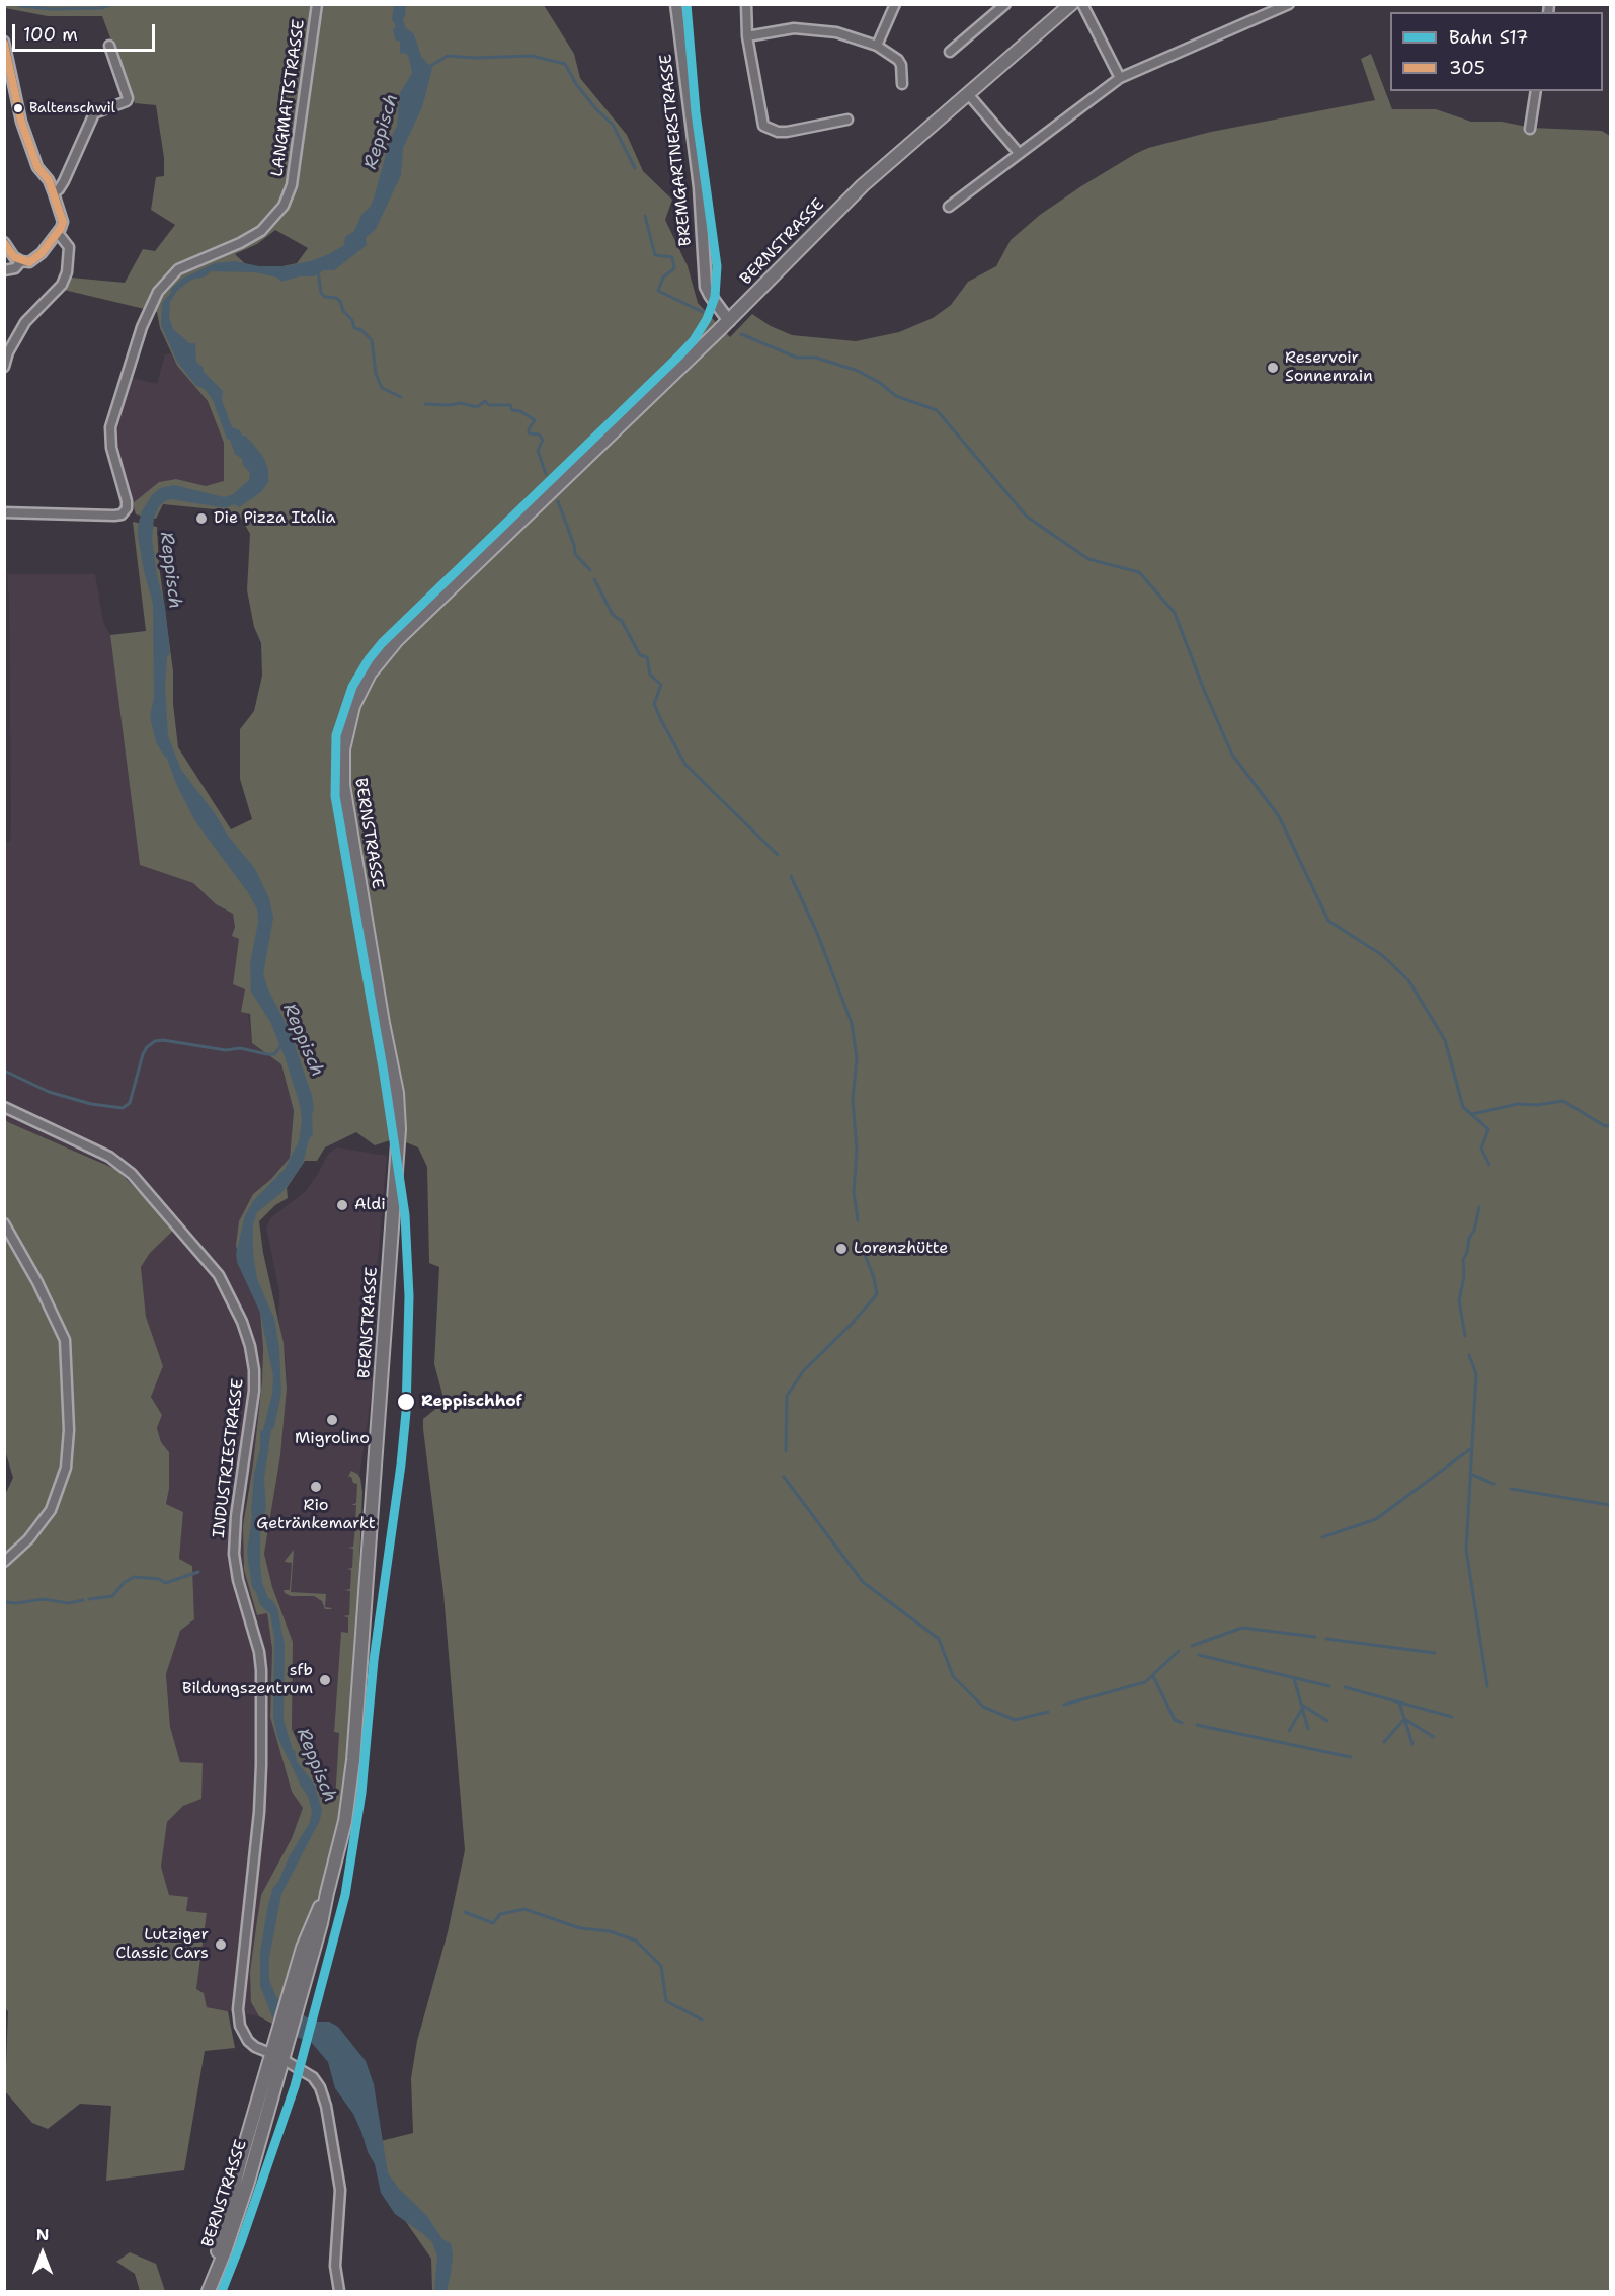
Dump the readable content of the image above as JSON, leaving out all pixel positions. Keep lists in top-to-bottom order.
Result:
{
  "streets": {
    "main road": ["BREMGARTNERSTRASSE", "BERNSTRASSE"],
    "street": ["LANGMATTSTRASSE", "INDUSTRIESTRASSE"]
  },
  "crossings": [
    ["BREMGARTNERSTRASSE", "BERNSTRASSE"],
    ["BERNSTRASSE", "INDUSTRIESTRASSE"]
  ],
  "water": ["Reppisch"],
  "places": [
    "Baltenschwil",
    "Reservoir Sonnenrain",
    "Die Pizza Italia",
    "Aldi",
    "Lorenzhütte",
    "Reppischhof",
    "Migrolino",
    "Rio Getränkemarkt",
    "sfb Bildungszentrum",
    "Lutziger Classic Cars"
  ],
  "lines": ["rail line S17", "transit line 305"],
  "legend": ["Bahn S17", "305"],
  "scale_bar": "100 m",
  "north": "top"
}
